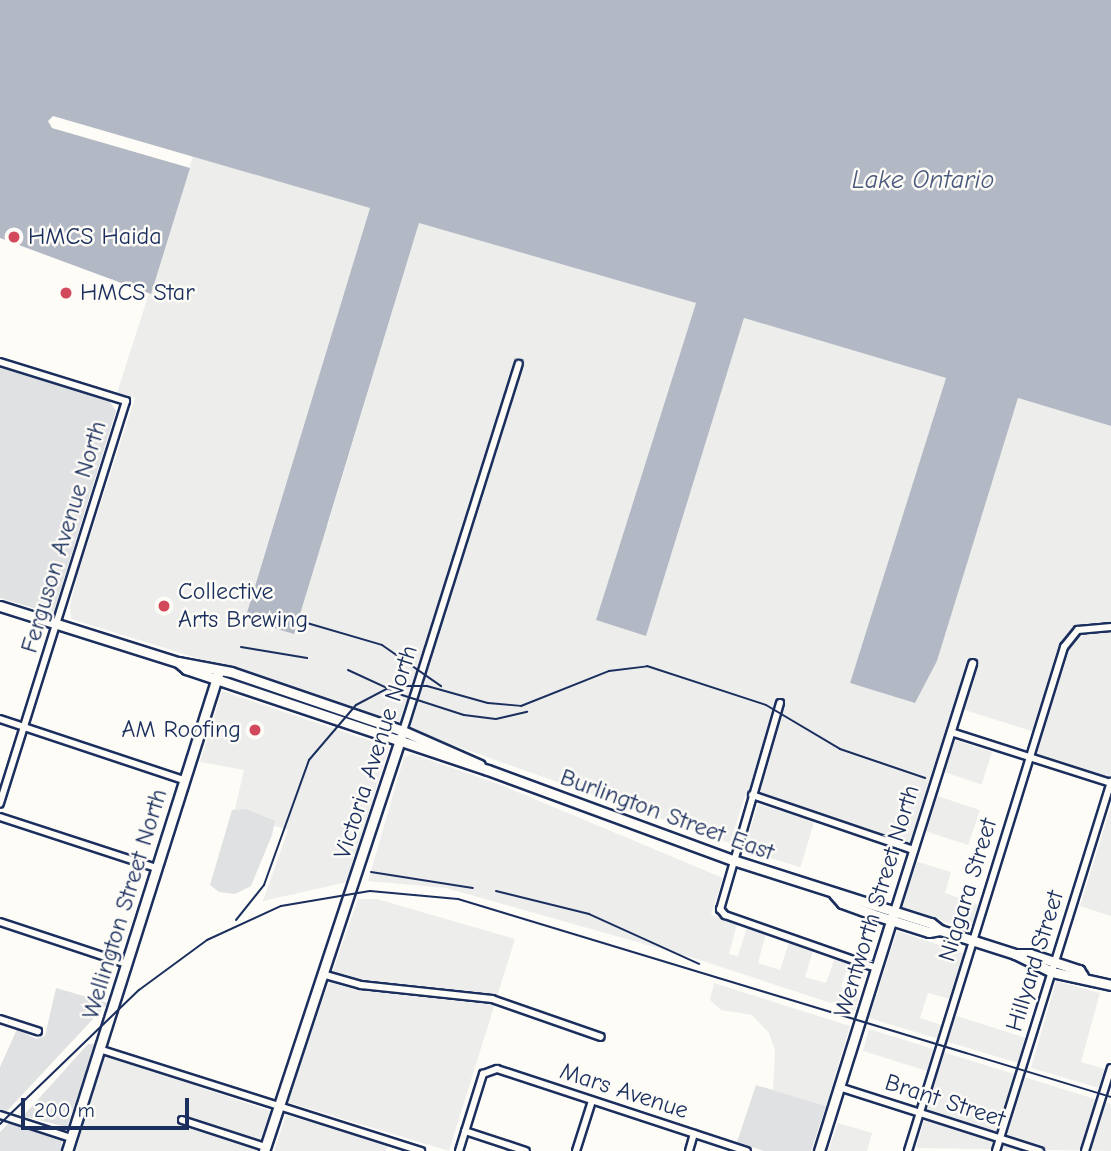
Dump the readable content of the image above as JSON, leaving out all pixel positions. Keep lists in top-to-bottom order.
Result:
{
  "streets": {
    "main road": [
      "Victoria Avenue North",
      "Burlington Street East",
      "Wentworth Street North",
      "Wellington Street North"
    ],
    "street": [
      "Ferguson Avenue North",
      "Niagara Street",
      "Hillyard Street",
      "Mars Avenue",
      "Brant Street"
    ]
  },
  "crossings": [
    ["Ferguson Avenue North", "Burlington Street East"],
    ["Victoria Avenue North", "Burlington Street East"],
    ["Burlington Street East", "Niagara Street"],
    ["Burlington Street East", "Wentworth Street North"],
    ["Burlington Street East", "Wellington Street North"],
    ["Burlington Street East", "Hillyard Street"],
    ["Niagara Street", "Brant Street"],
    ["Wentworth Street North", "Brant Street"],
    ["Hillyard Street", "Brant Street"]
  ],
  "water": ["Lake Ontario"],
  "places": [
    "HMCS Haida",
    "HMCS Star",
    "Collective Arts Brewing",
    "AM Roofing"
  ],
  "scale_bar": "200 m"
}
